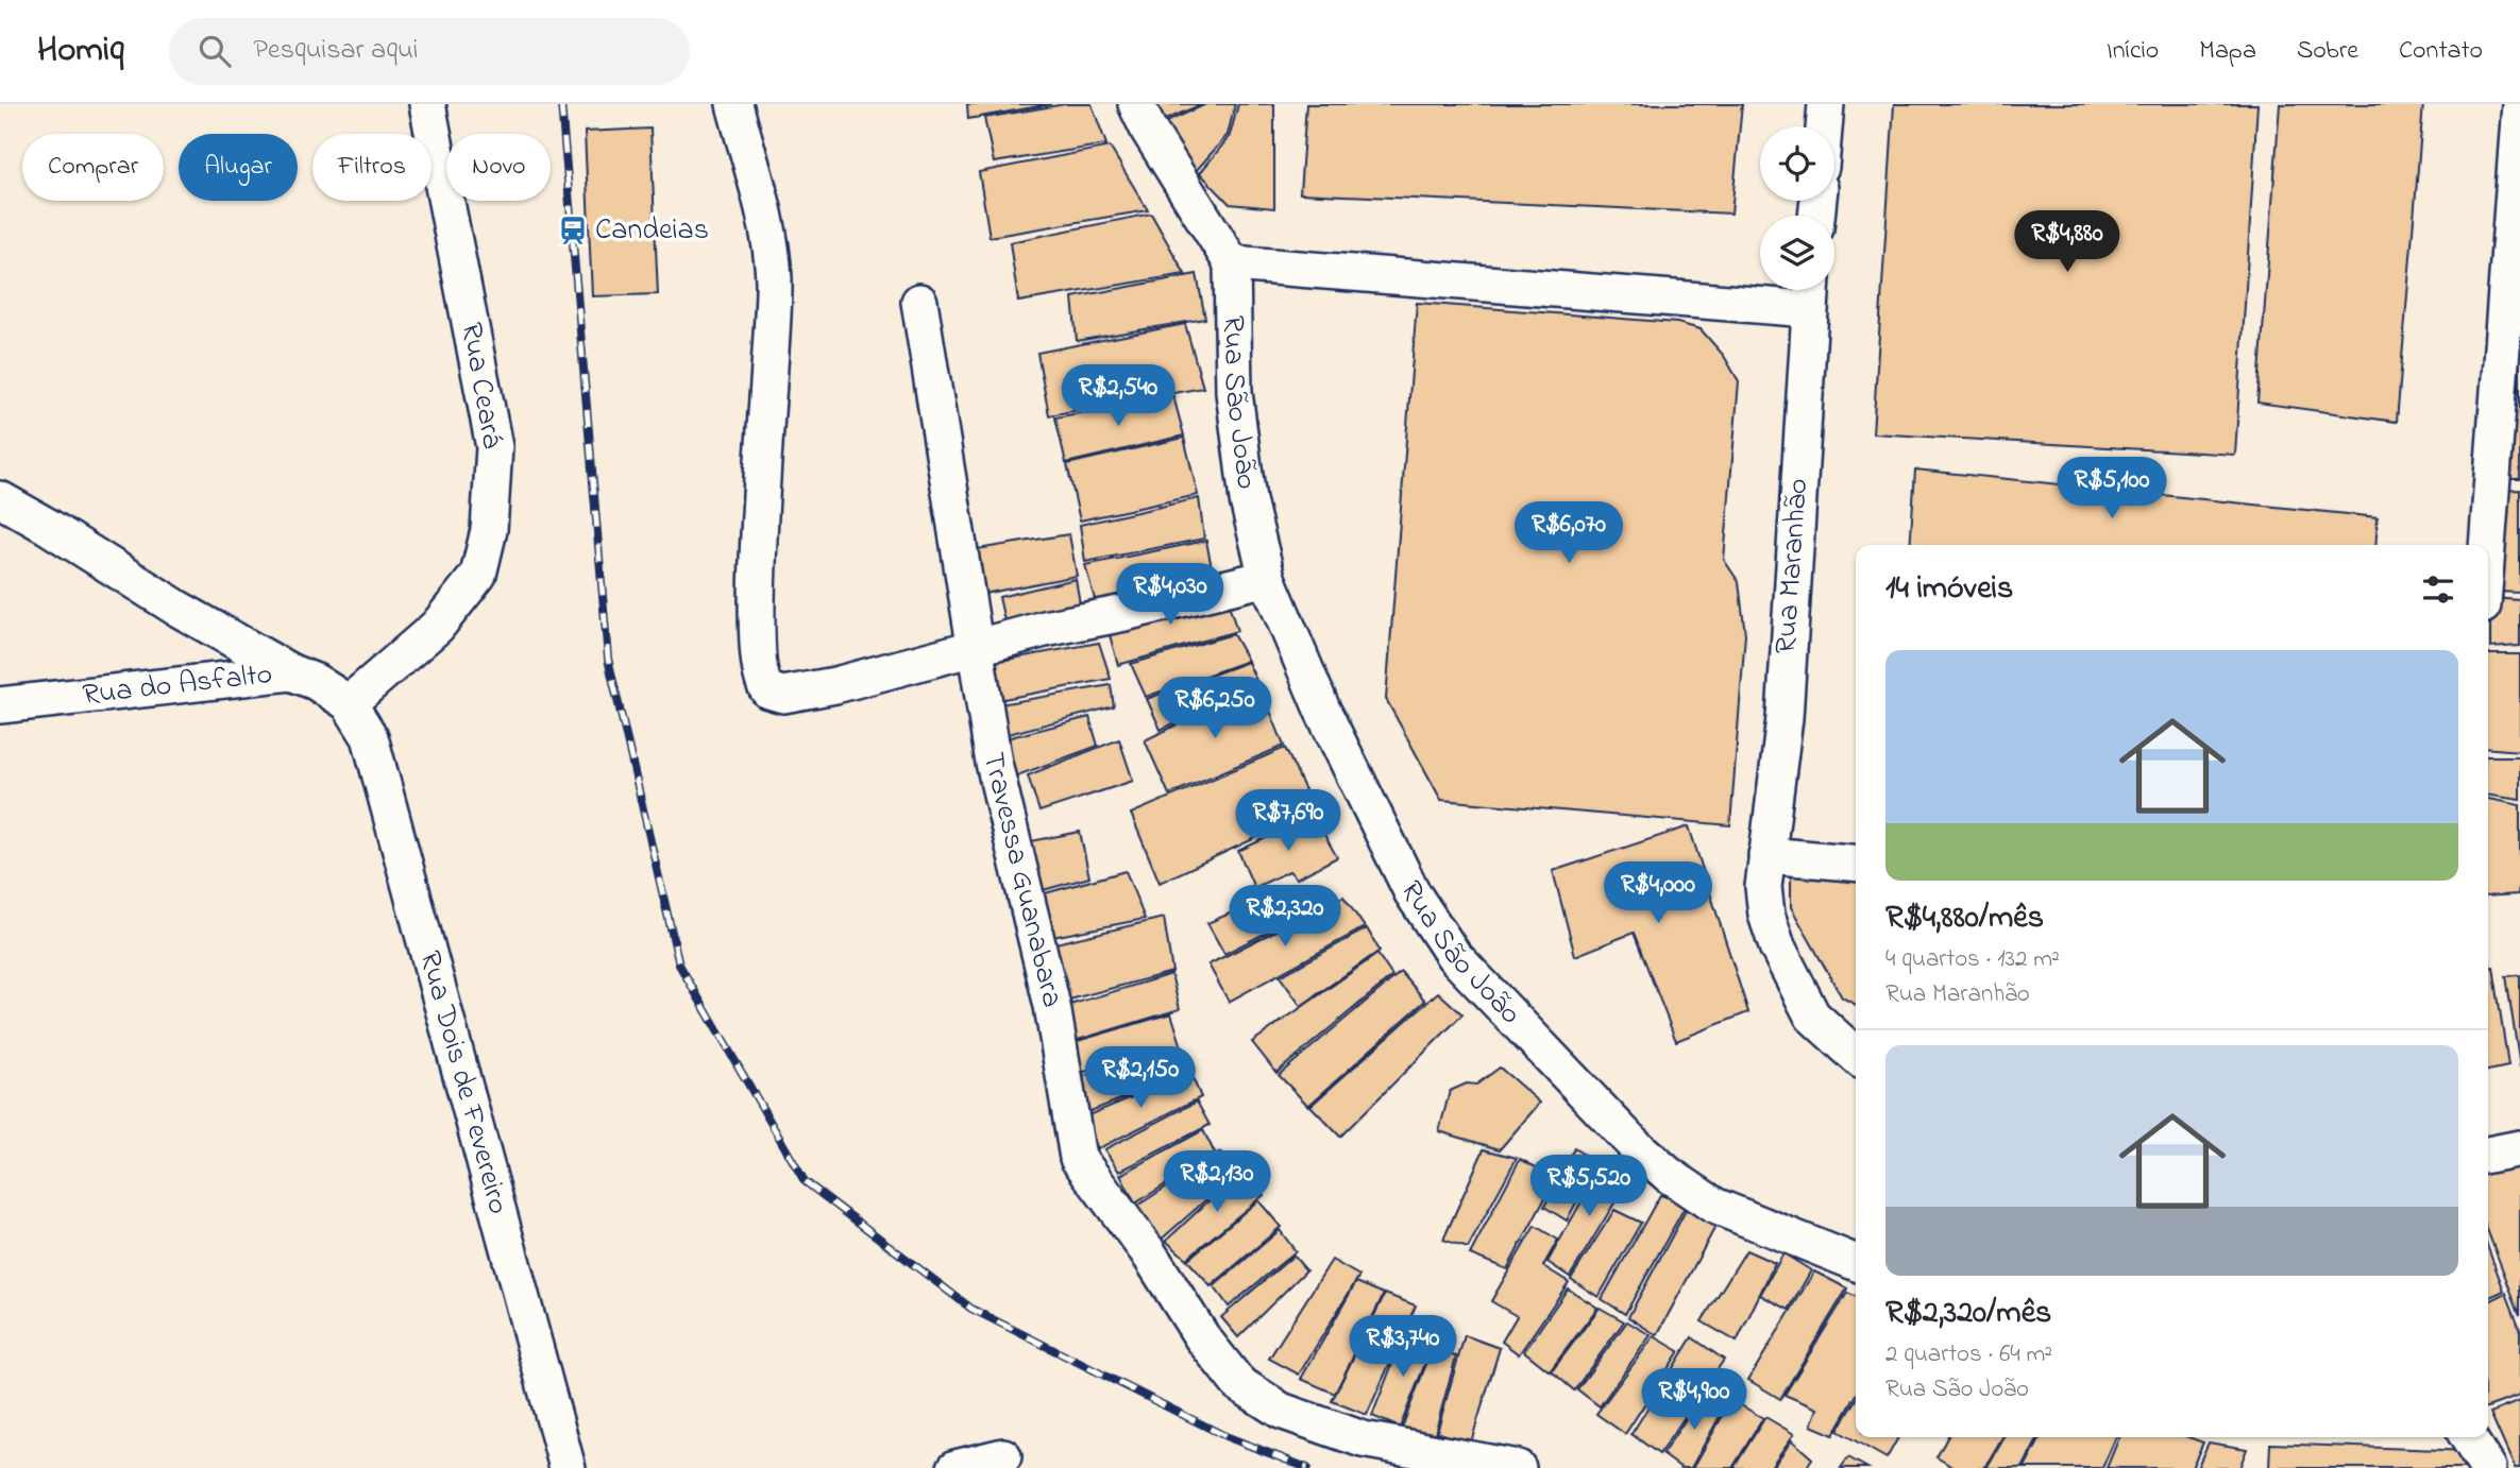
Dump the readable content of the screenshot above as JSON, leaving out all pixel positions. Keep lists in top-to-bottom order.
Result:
{
  "streets": {
    "street": [
      "Rua Ceará",
      "Rua São João",
      "Rua Maranhão",
      "Rua do Asfalto",
      "Travessa Guanabara",
      "Rua Dois de Fevereiro"
    ]
  },
  "crossings": [
    ["Rua Ceará", "Rua do Asfalto"],
    ["Rua Ceará", "Rua Dois de Fevereiro"],
    ["Rua do Asfalto", "Rua Dois de Fevereiro"]
  ],
  "places": {
    "station": ["Candeias"]
  },
  "page": {
    "header": "Homiq",
    "search": "Pesquisar aqui",
    "nav": [
      "Início",
      "Mapa",
      "Sobre",
      "Contato"
    ],
    "chip": [
      "Comprar",
      "Alugar",
      "Filtros",
      "Novo"
    ],
    "price": [
      "R$4,880",
      "R$2,540",
      "R$5,100",
      "R$6,070",
      "R$4,030",
      "R$6,250",
      "R$7,690",
      "R$4,000",
      "R$2,320",
      "R$2,150",
      "R$2,130",
      "R$5,520",
      "R$3,740",
      "R$4,900"
    ],
    "heading": "14 imóveis",
    "list": [
      {
        "name": "R$4,880/mês",
        "note": "4 quartos · 132 m² · Rua Maranhão"
      },
      {
        "name": "R$2,320/mês",
        "note": "2 quartos · 64 m² · Rua São João"
      }
    ]
  }
}
